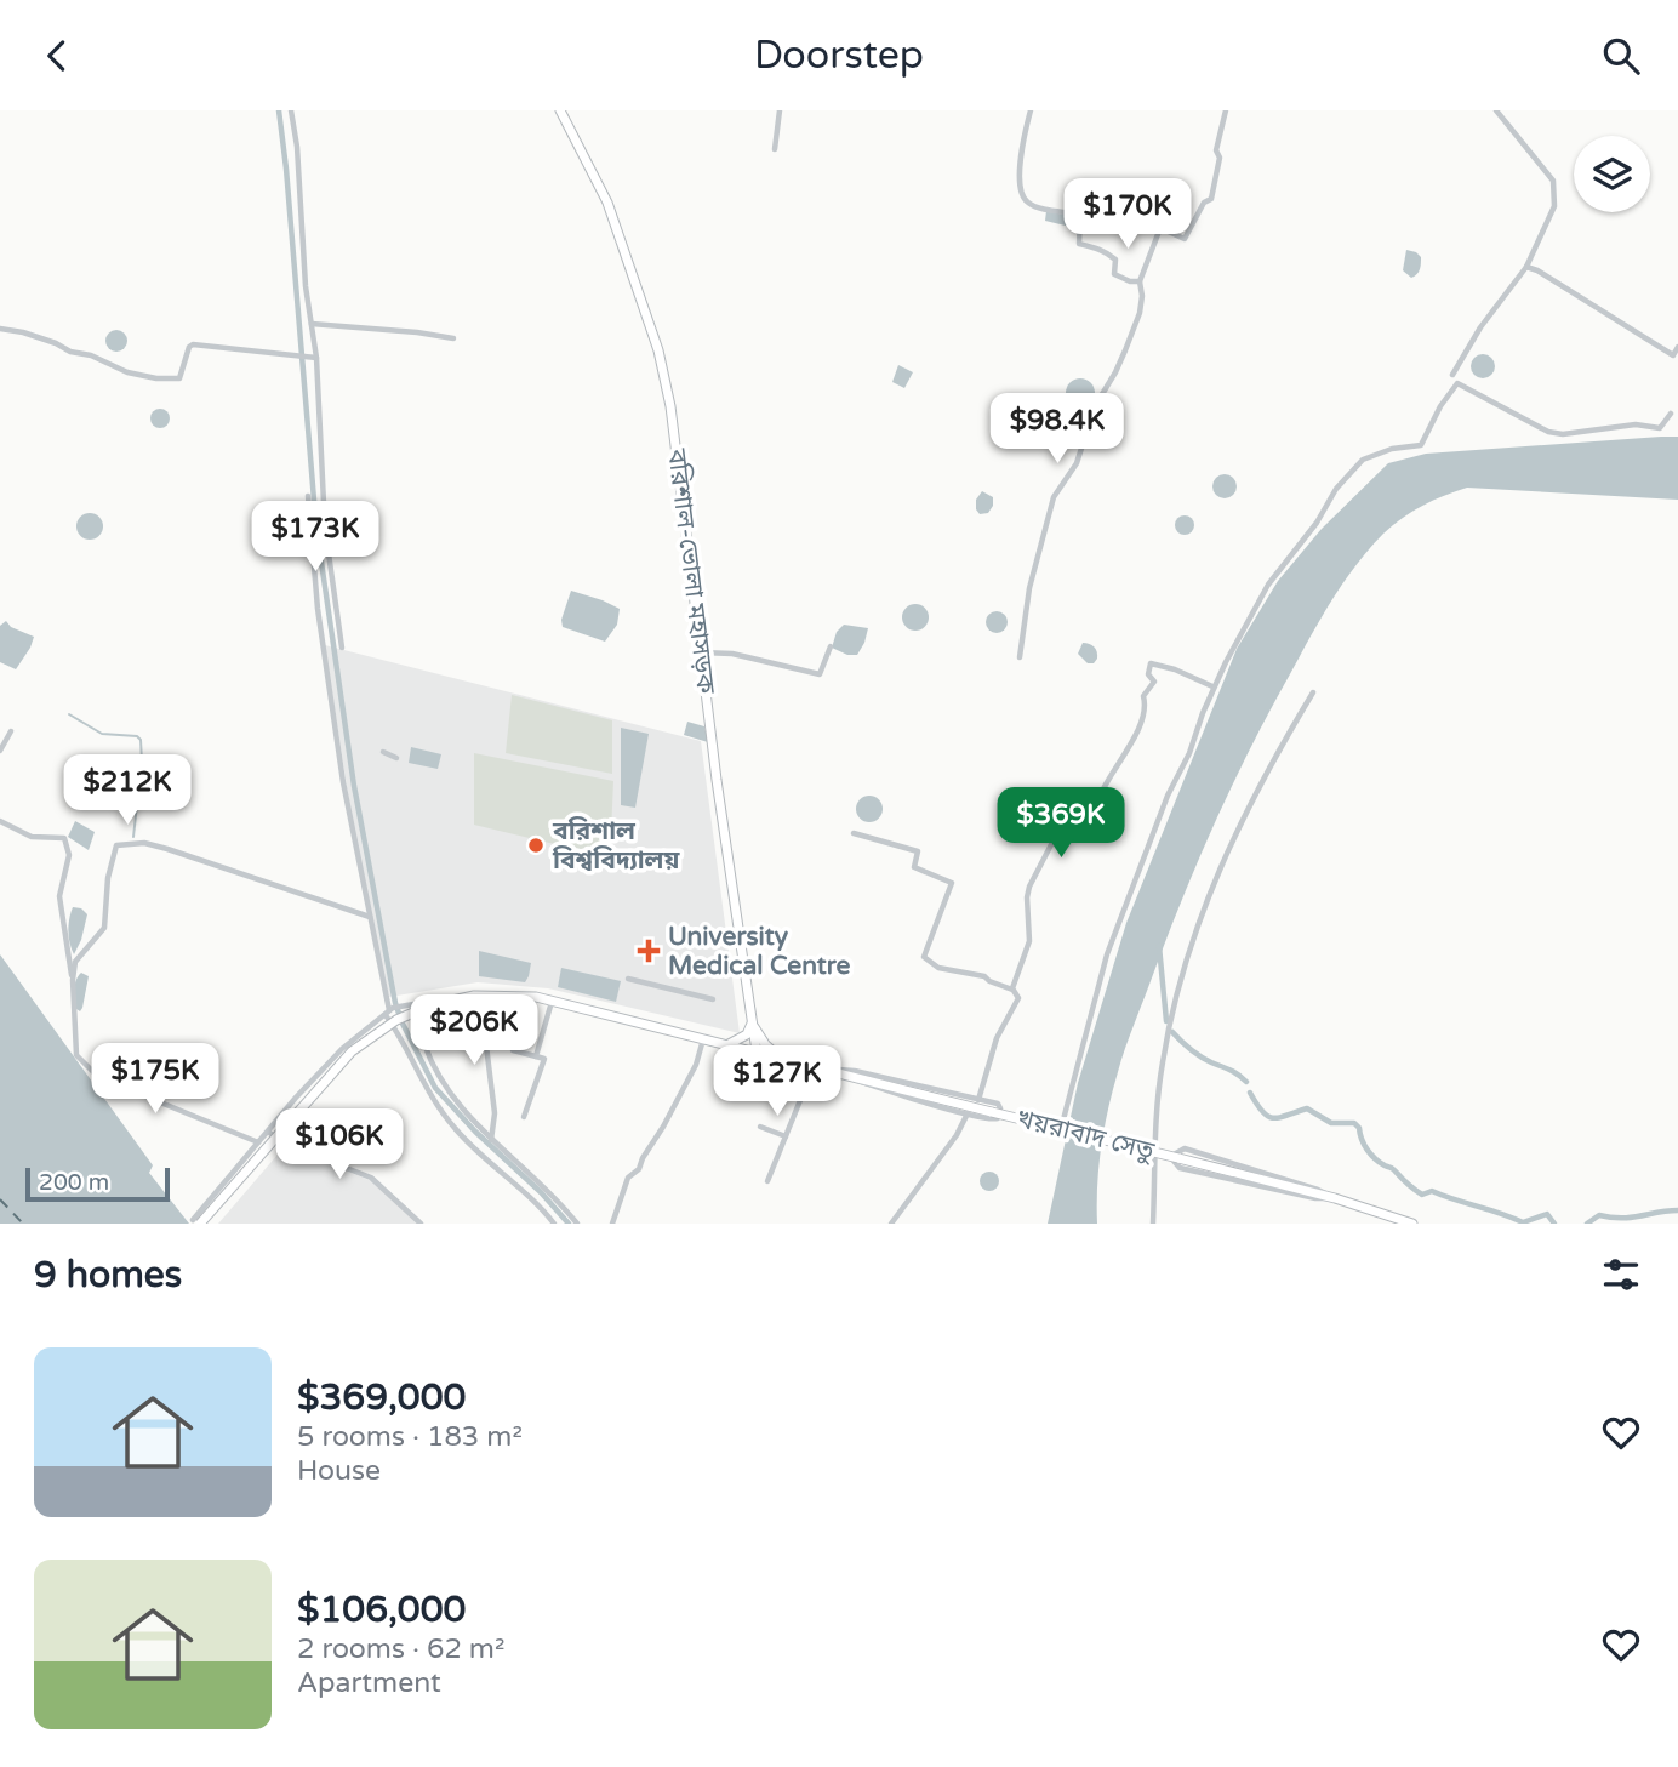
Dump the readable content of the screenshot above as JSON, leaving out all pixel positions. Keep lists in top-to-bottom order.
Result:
{
  "streets": {
    "highway": ["বরিশাল-ভোলা মহাসড়ক", "খয়রাবাদ সেতু"]
  },
  "crossings": [
    ["বরিশাল-ভোলা মহাসড়ক", "খয়রাবাদ সেতু"]
  ],
  "places": {
    "other": ["বরিশাল বিশ্ববিদ্যালয়"],
    "health": ["University Medical Centre"]
  },
  "scale_bar": "200 m",
  "page": {
    "header": "Doorstep",
    "price": [
      "$170K",
      "$98.4K",
      "$173K",
      "$212K",
      "$369K",
      "$206K",
      "$175K",
      "$127K",
      "$106K"
    ],
    "scale": "200 m",
    "heading": "9 homes",
    "list": [
      {
        "name": "$369,000",
        "note": "5 rooms · 183 m² · House"
      },
      {
        "name": "$106,000",
        "note": "2 rooms · 62 m² · Apartment"
      }
    ]
  }
}
